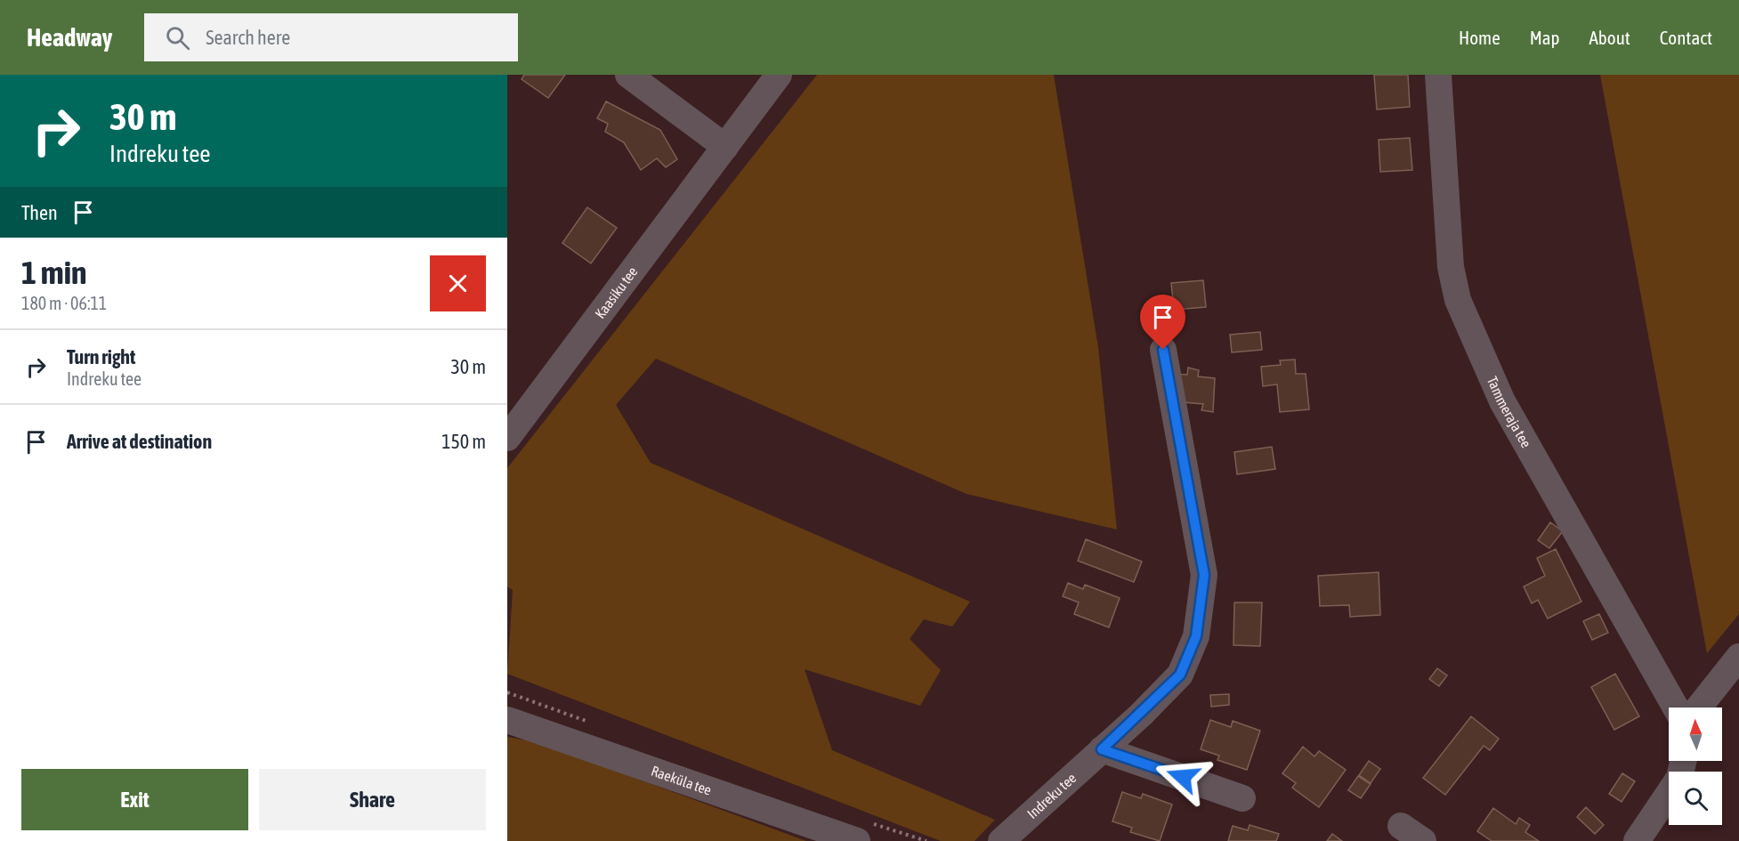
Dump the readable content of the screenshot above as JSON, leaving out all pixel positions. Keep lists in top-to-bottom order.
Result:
{
  "streets": {
    "street": [
      "Kaasiku tee",
      "Tammeraja tee",
      "Raeküla tee",
      "Indreku tee"
    ]
  },
  "north": "top",
  "page": {
    "header": "Headway",
    "search": "Search here",
    "nav": [
      "Home",
      "Map",
      "About",
      "Contact"
    ],
    "turn": ["30 m", "Indreku tee"],
    "then": "Then",
    "heading": ["1 min", "180 m · 06:11"],
    "list": [
      {
        "name": "Turn right",
        "note": "Indreku tee",
        "value": "30 m"
      },
      {
        "name": "Arrive at destination",
        "value": "150 m"
      }
    ],
    "buttons": ["Exit", "Share"]
  }
}
